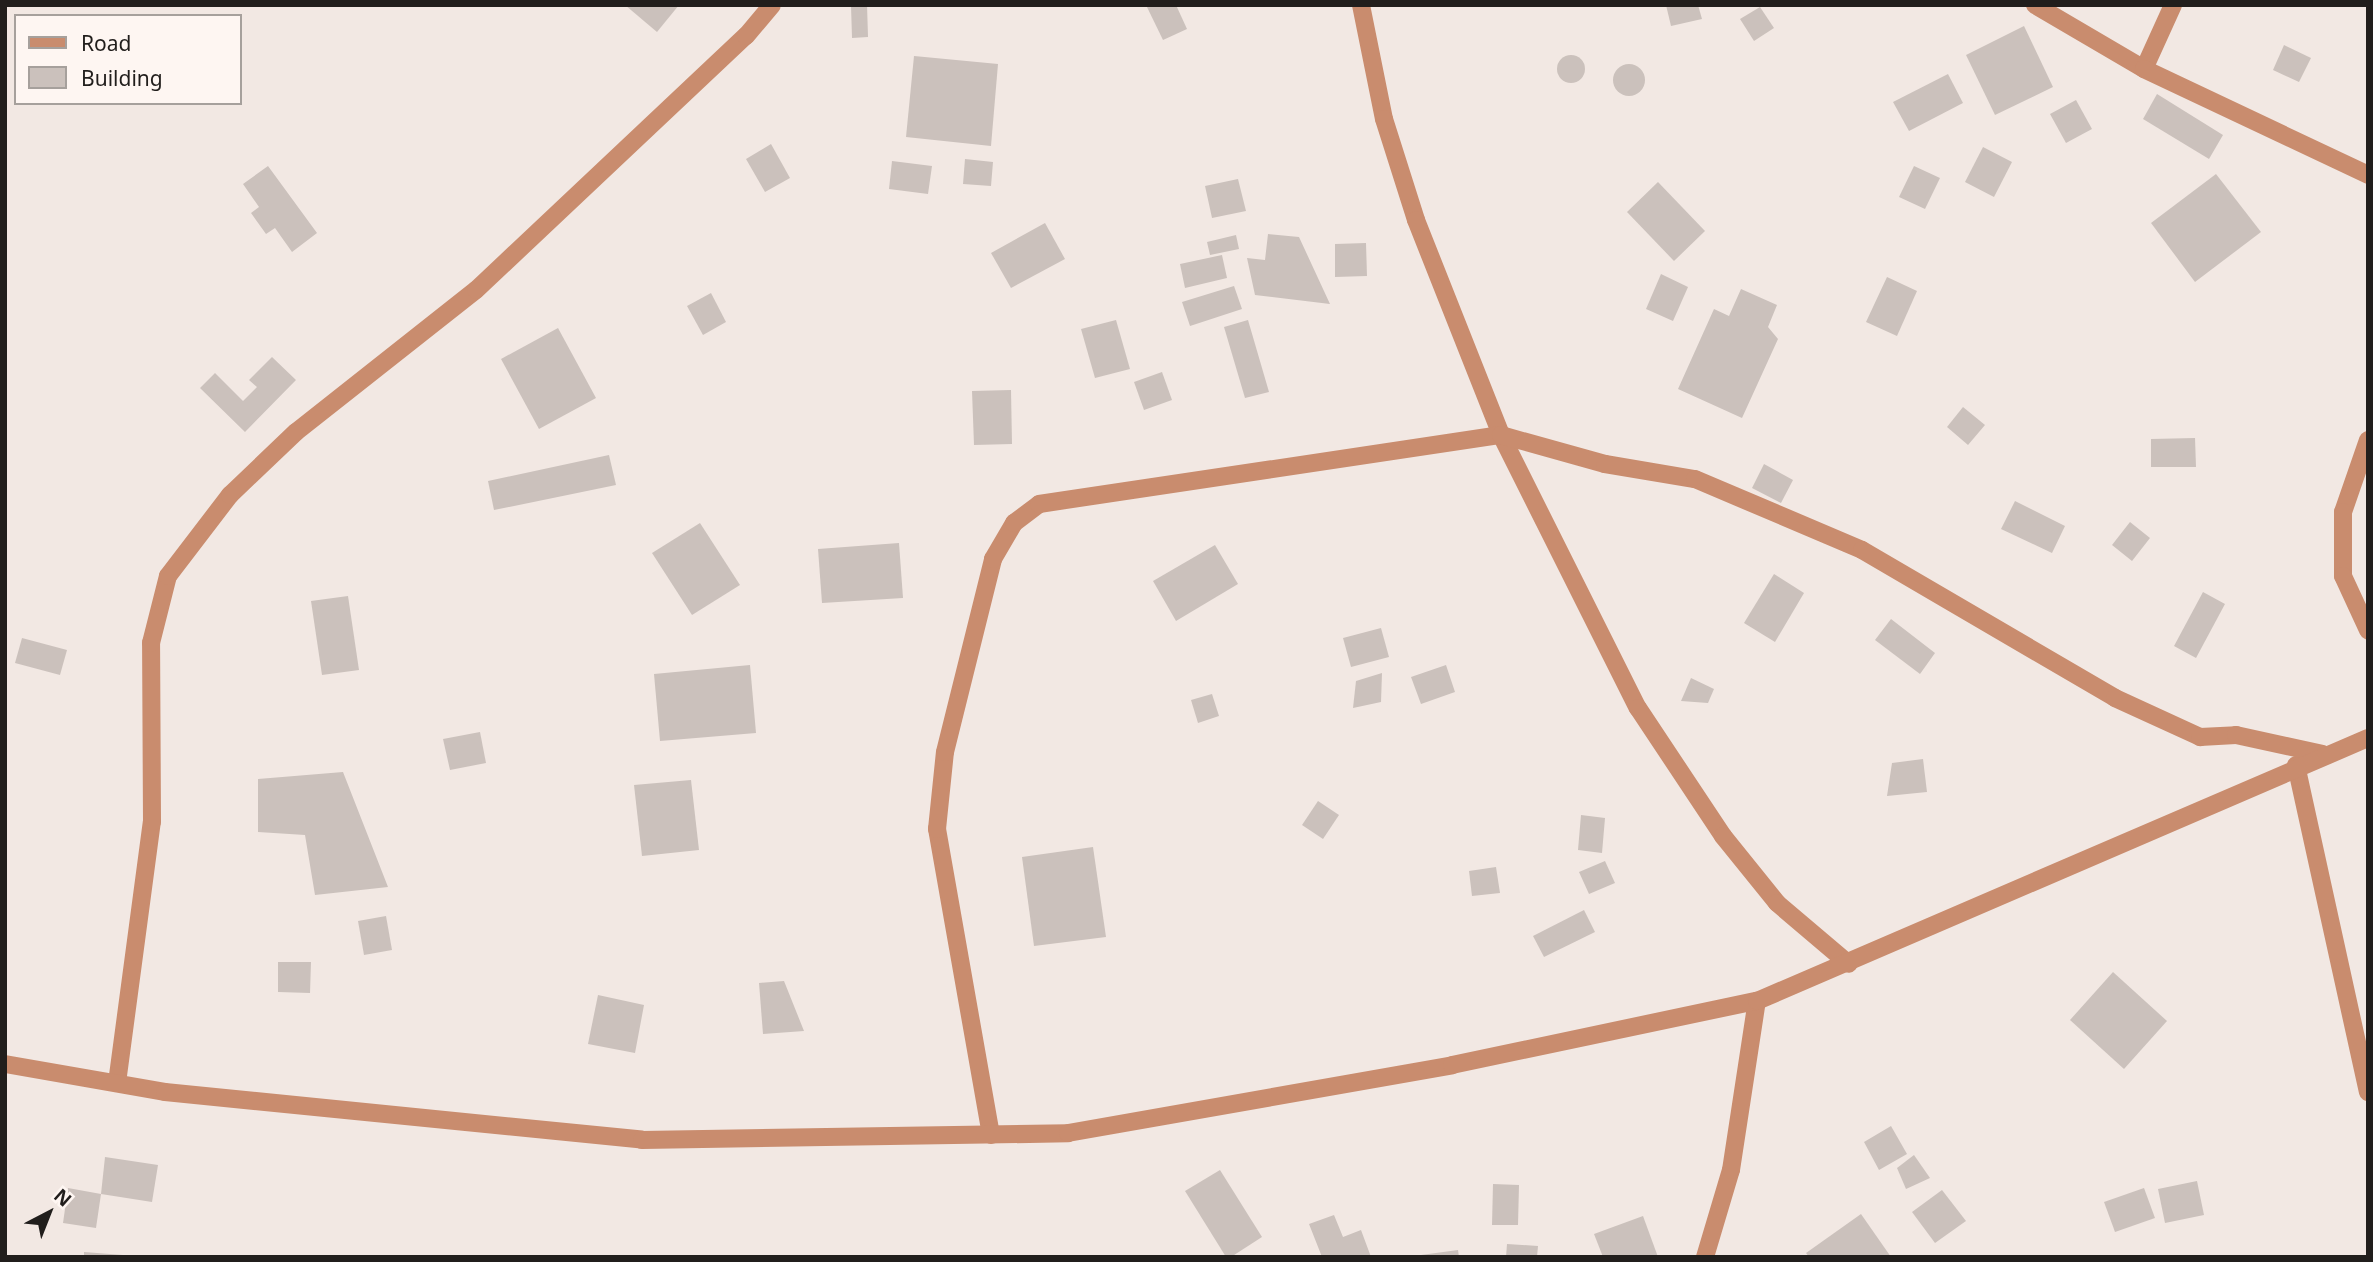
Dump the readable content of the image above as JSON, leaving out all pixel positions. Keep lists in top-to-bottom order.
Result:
{
  "legend": ["Road", "Building"],
  "north": "top right"
}
